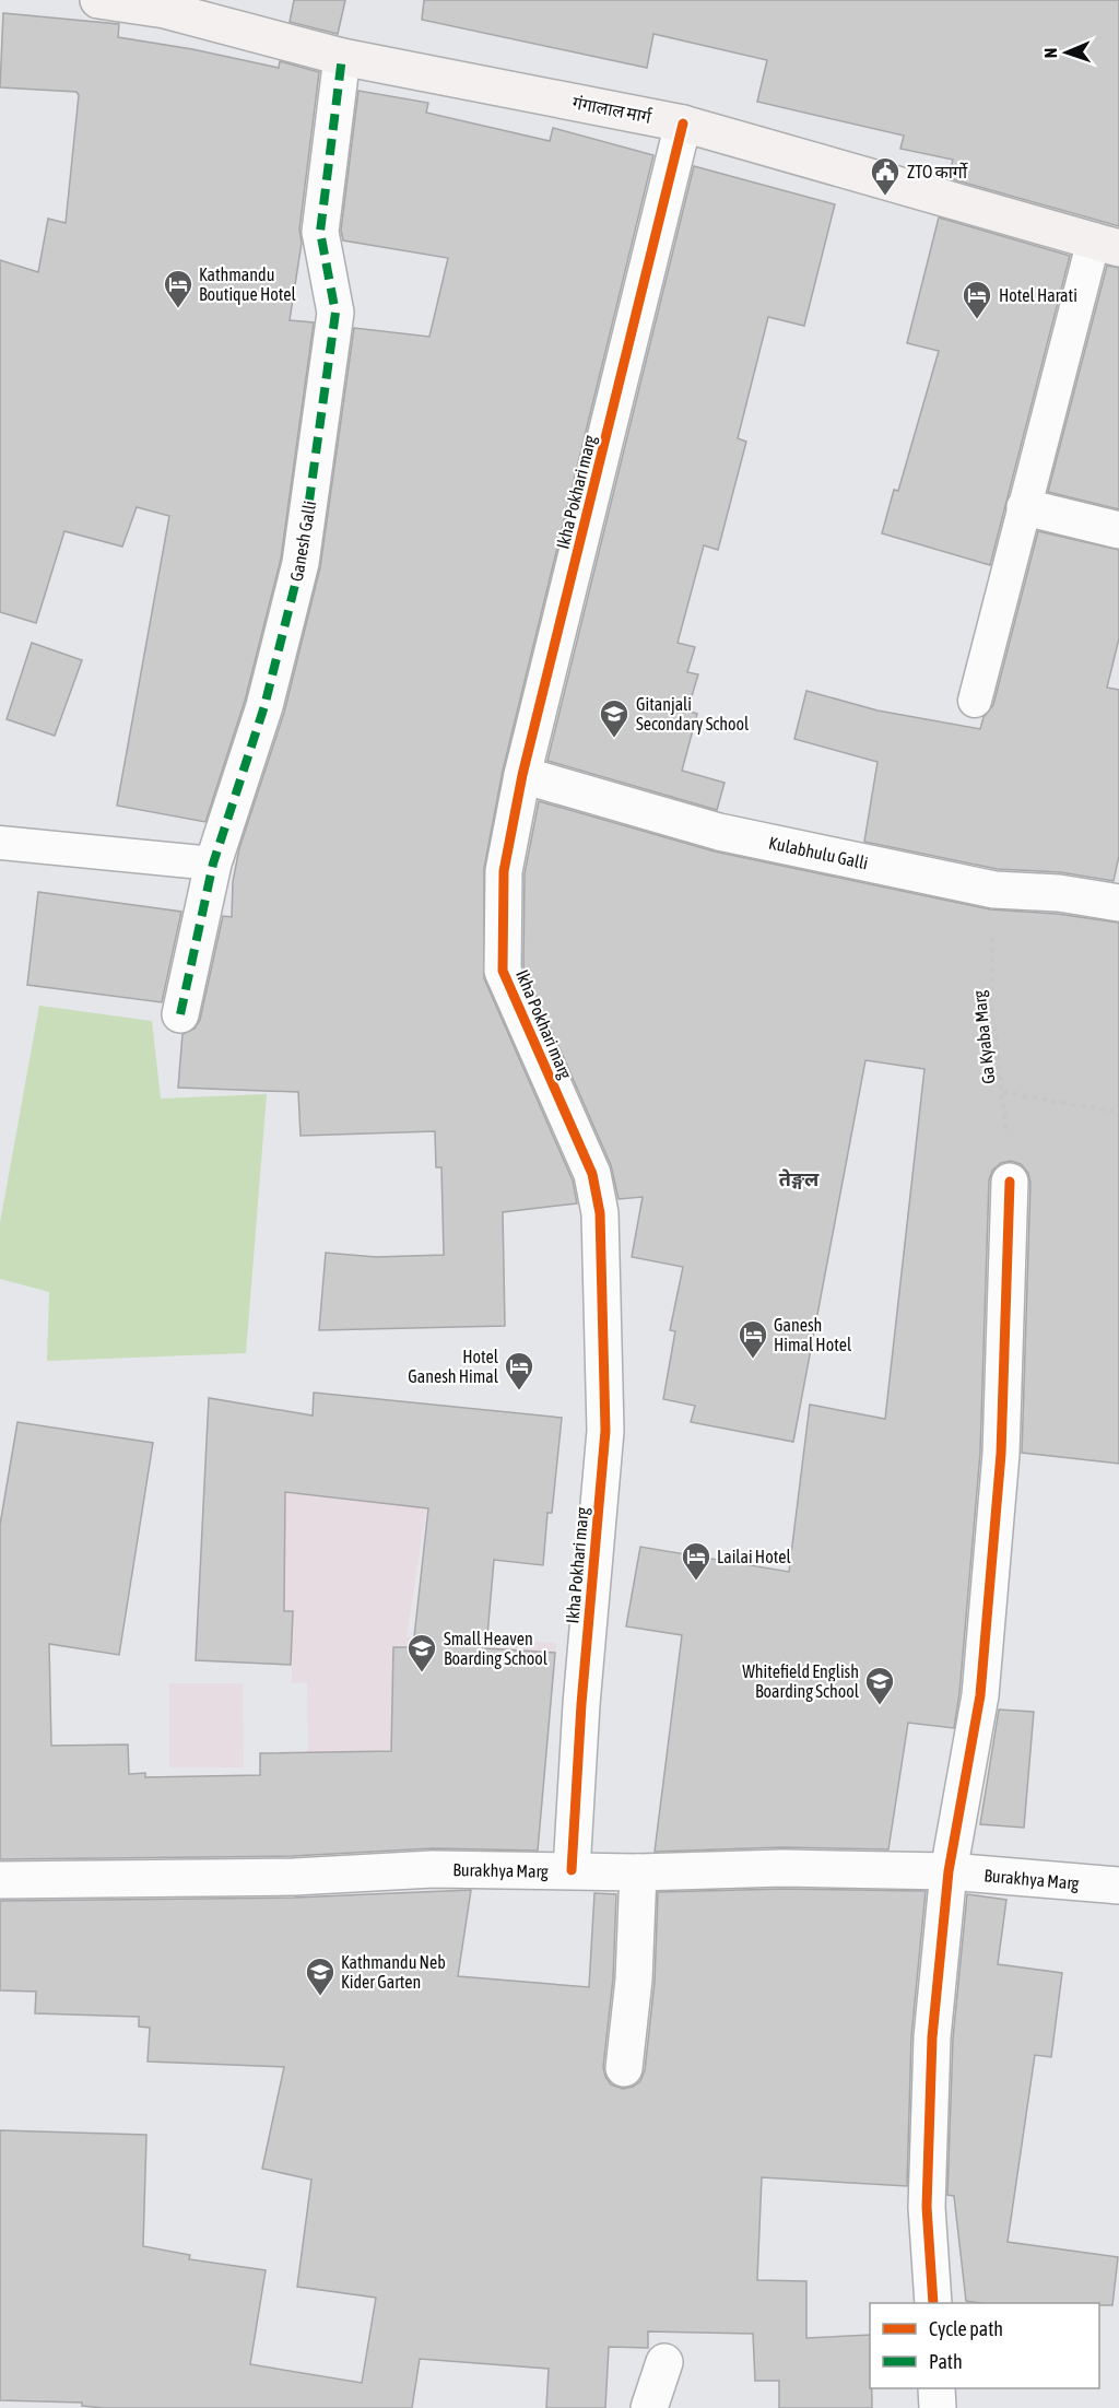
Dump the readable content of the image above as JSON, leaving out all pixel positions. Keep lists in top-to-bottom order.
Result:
{
  "streets": {
    "street": [
      "गंगालाल मार्ग",
      "Ikha Pokhari marg",
      "Ganesh Galli",
      "Kulabhulu Galli",
      "Burakhya Marg"
    ],
    "path": ["Ga Kyaba Marg"]
  },
  "crossings": [
    ["गंगालाल मार्ग", "Ikha Pokhari marg"],
    ["गंगालाल मार्ग", "Ganesh Galli"],
    ["Ikha Pokhari marg", "Kulabhulu Galli"],
    ["Ikha Pokhari marg", "Burakhya Marg"],
    ["Kulabhulu Galli", "Ga Kyaba Marg"]
  ],
  "districts": ["तेङ्गल"],
  "places": {
    "public building": ["ZTO कार्गो"],
    "hotel": [
      "Kathmandu Boutique Hotel",
      "Hotel Harati",
      "Ganesh Himal Hotel",
      "Hotel Ganesh Himal",
      "Lailai Hotel"
    ],
    "school or university": [
      "Gitanjali Secondary School",
      "Small Heaven Boarding School",
      "Whitefield English Boarding School",
      "Kathmandu Neb Kider Garten"
    ]
  },
  "legend": ["Cycle path", "Path"],
  "north": "left"
}
